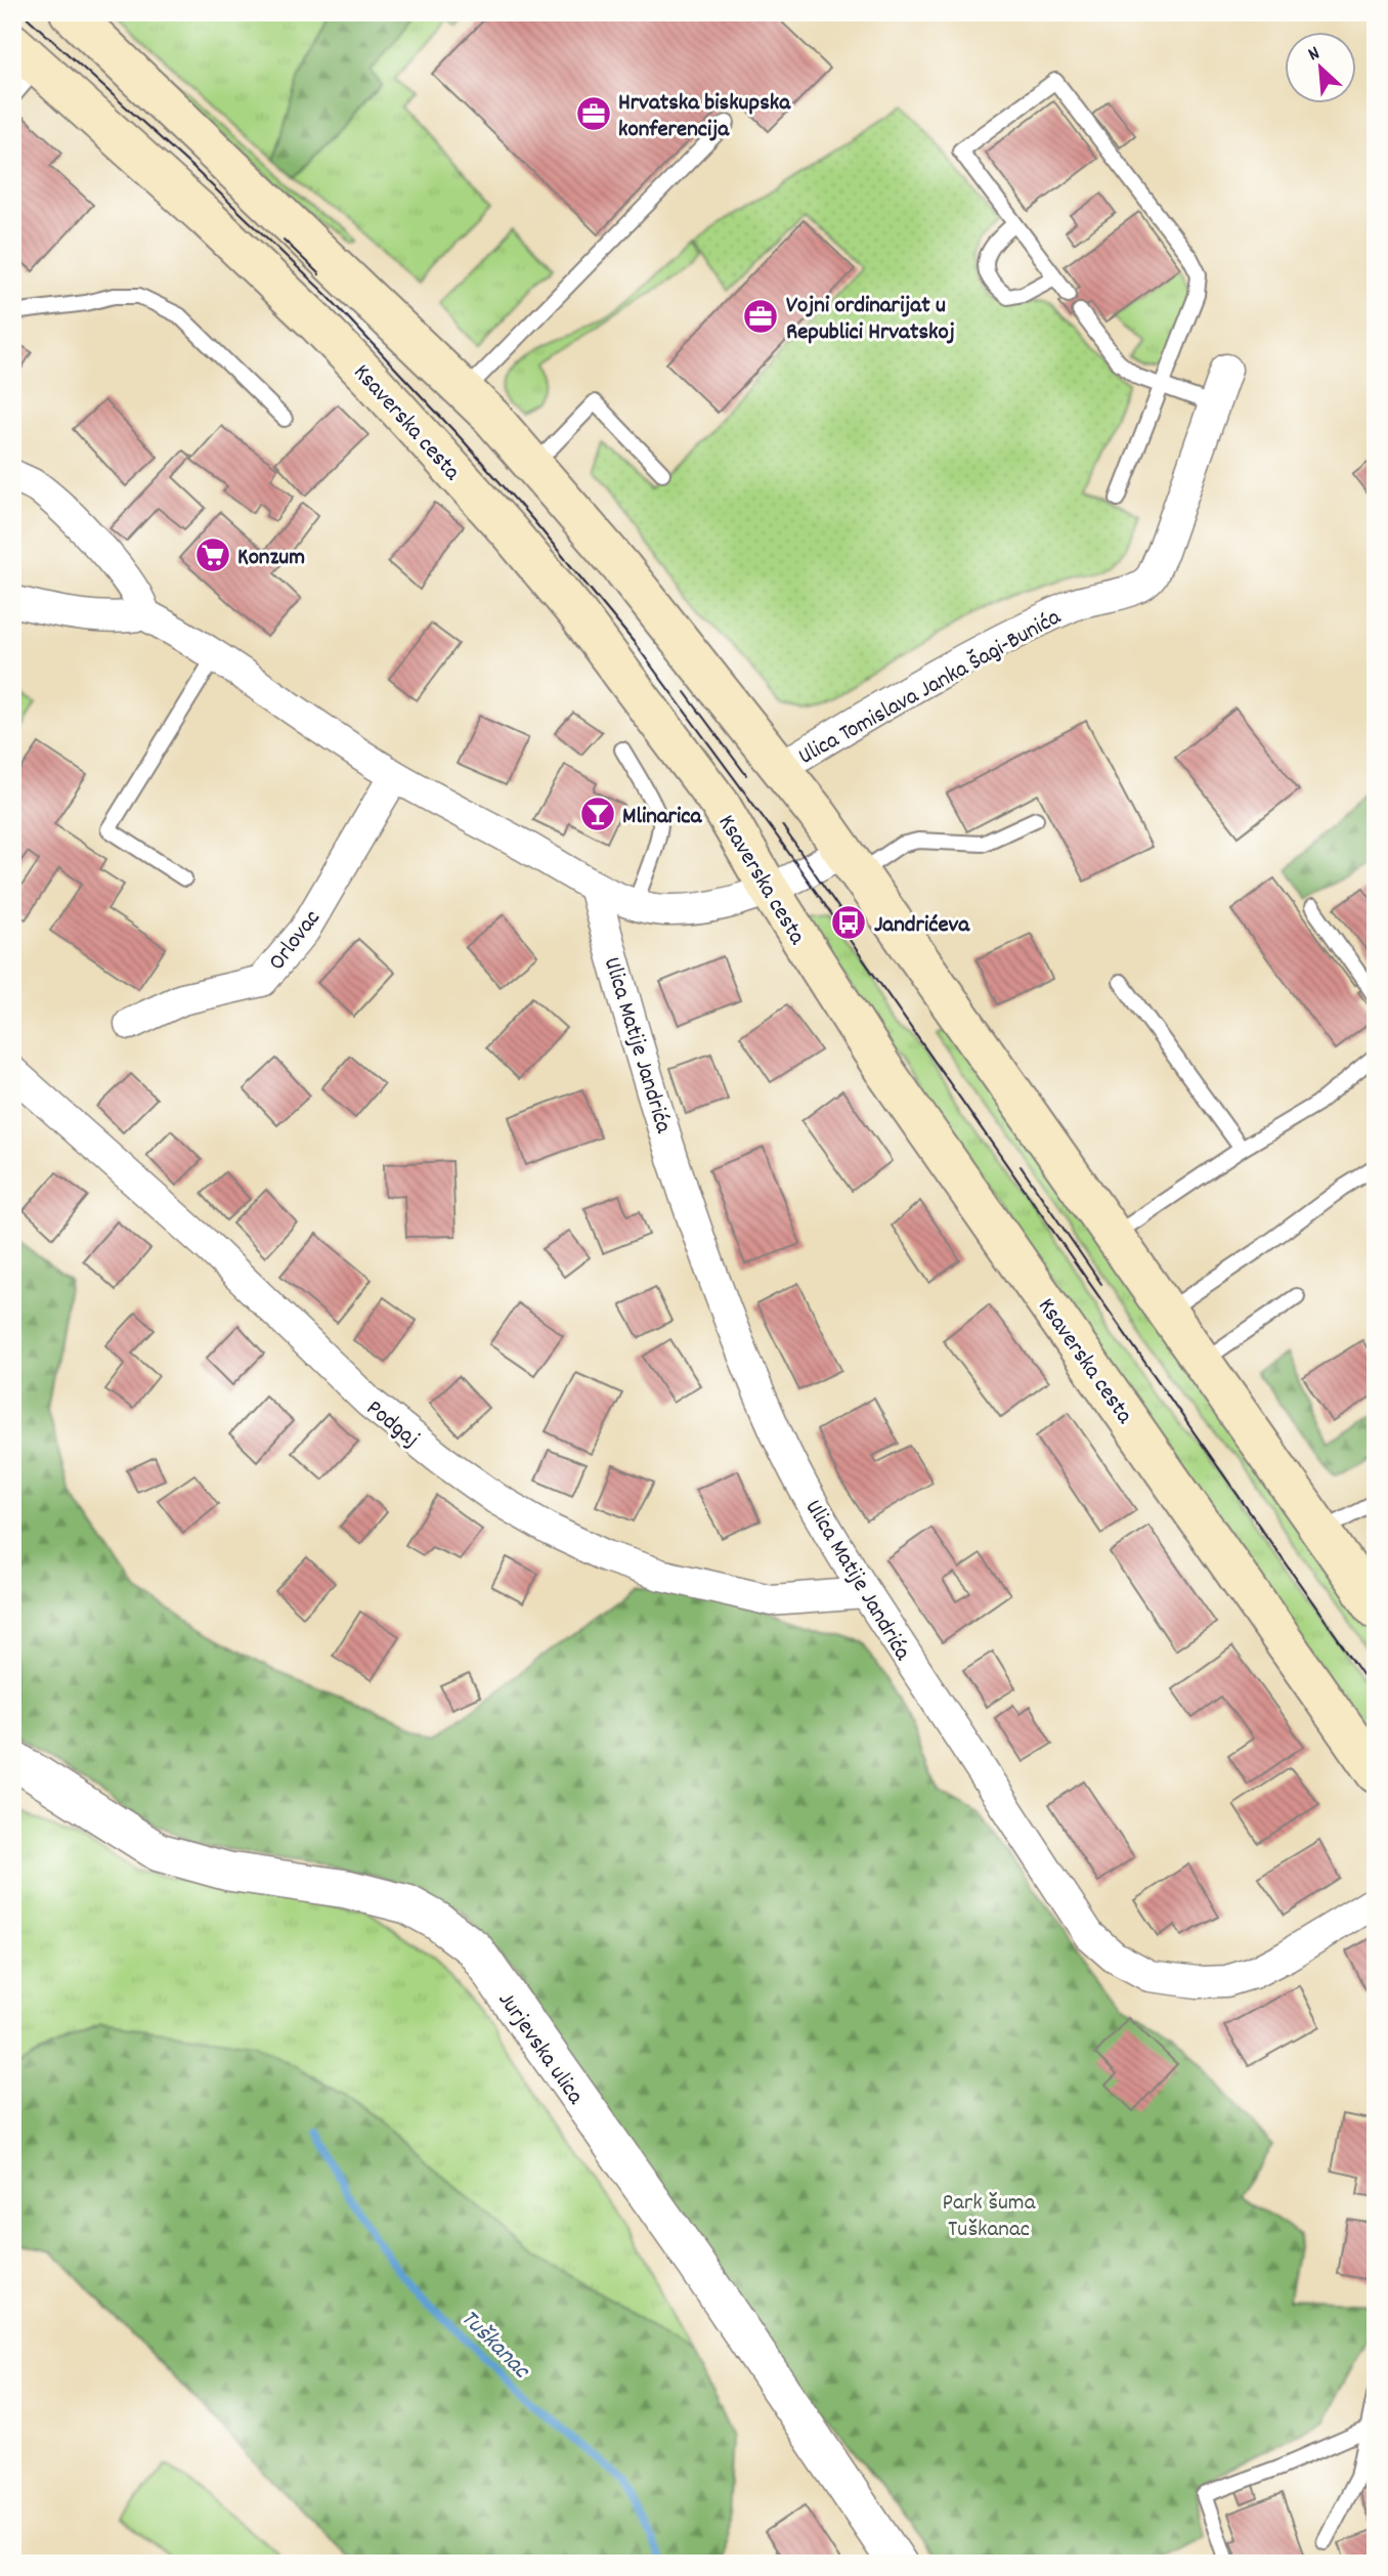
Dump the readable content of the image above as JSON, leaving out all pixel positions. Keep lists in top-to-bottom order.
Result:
{
  "streets": {
    "main road": ["Ksaverska cesta"],
    "street": [
      "Ulica Tomislava Janka Šagi-Bunića",
      "Orlovac",
      "Ulica Matije Jandrića",
      "Podgaj",
      "Jurjevska ulica"
    ]
  },
  "crossings": [
    ["Ulica Matije Jandrića", "Podgaj"]
  ],
  "water": ["Tuškanac"],
  "parks": ["Park šuma Tuškanac"],
  "places": {
    "office": ["Hrvatska biskupska konferencija", "Vojni ordinarijat u Republici Hrvatskoj"],
    "supermarket": ["Konzum"],
    "bar": ["Mlinarica"],
    "bus stop": ["Jandrićeva"]
  },
  "north": "top left"
}
